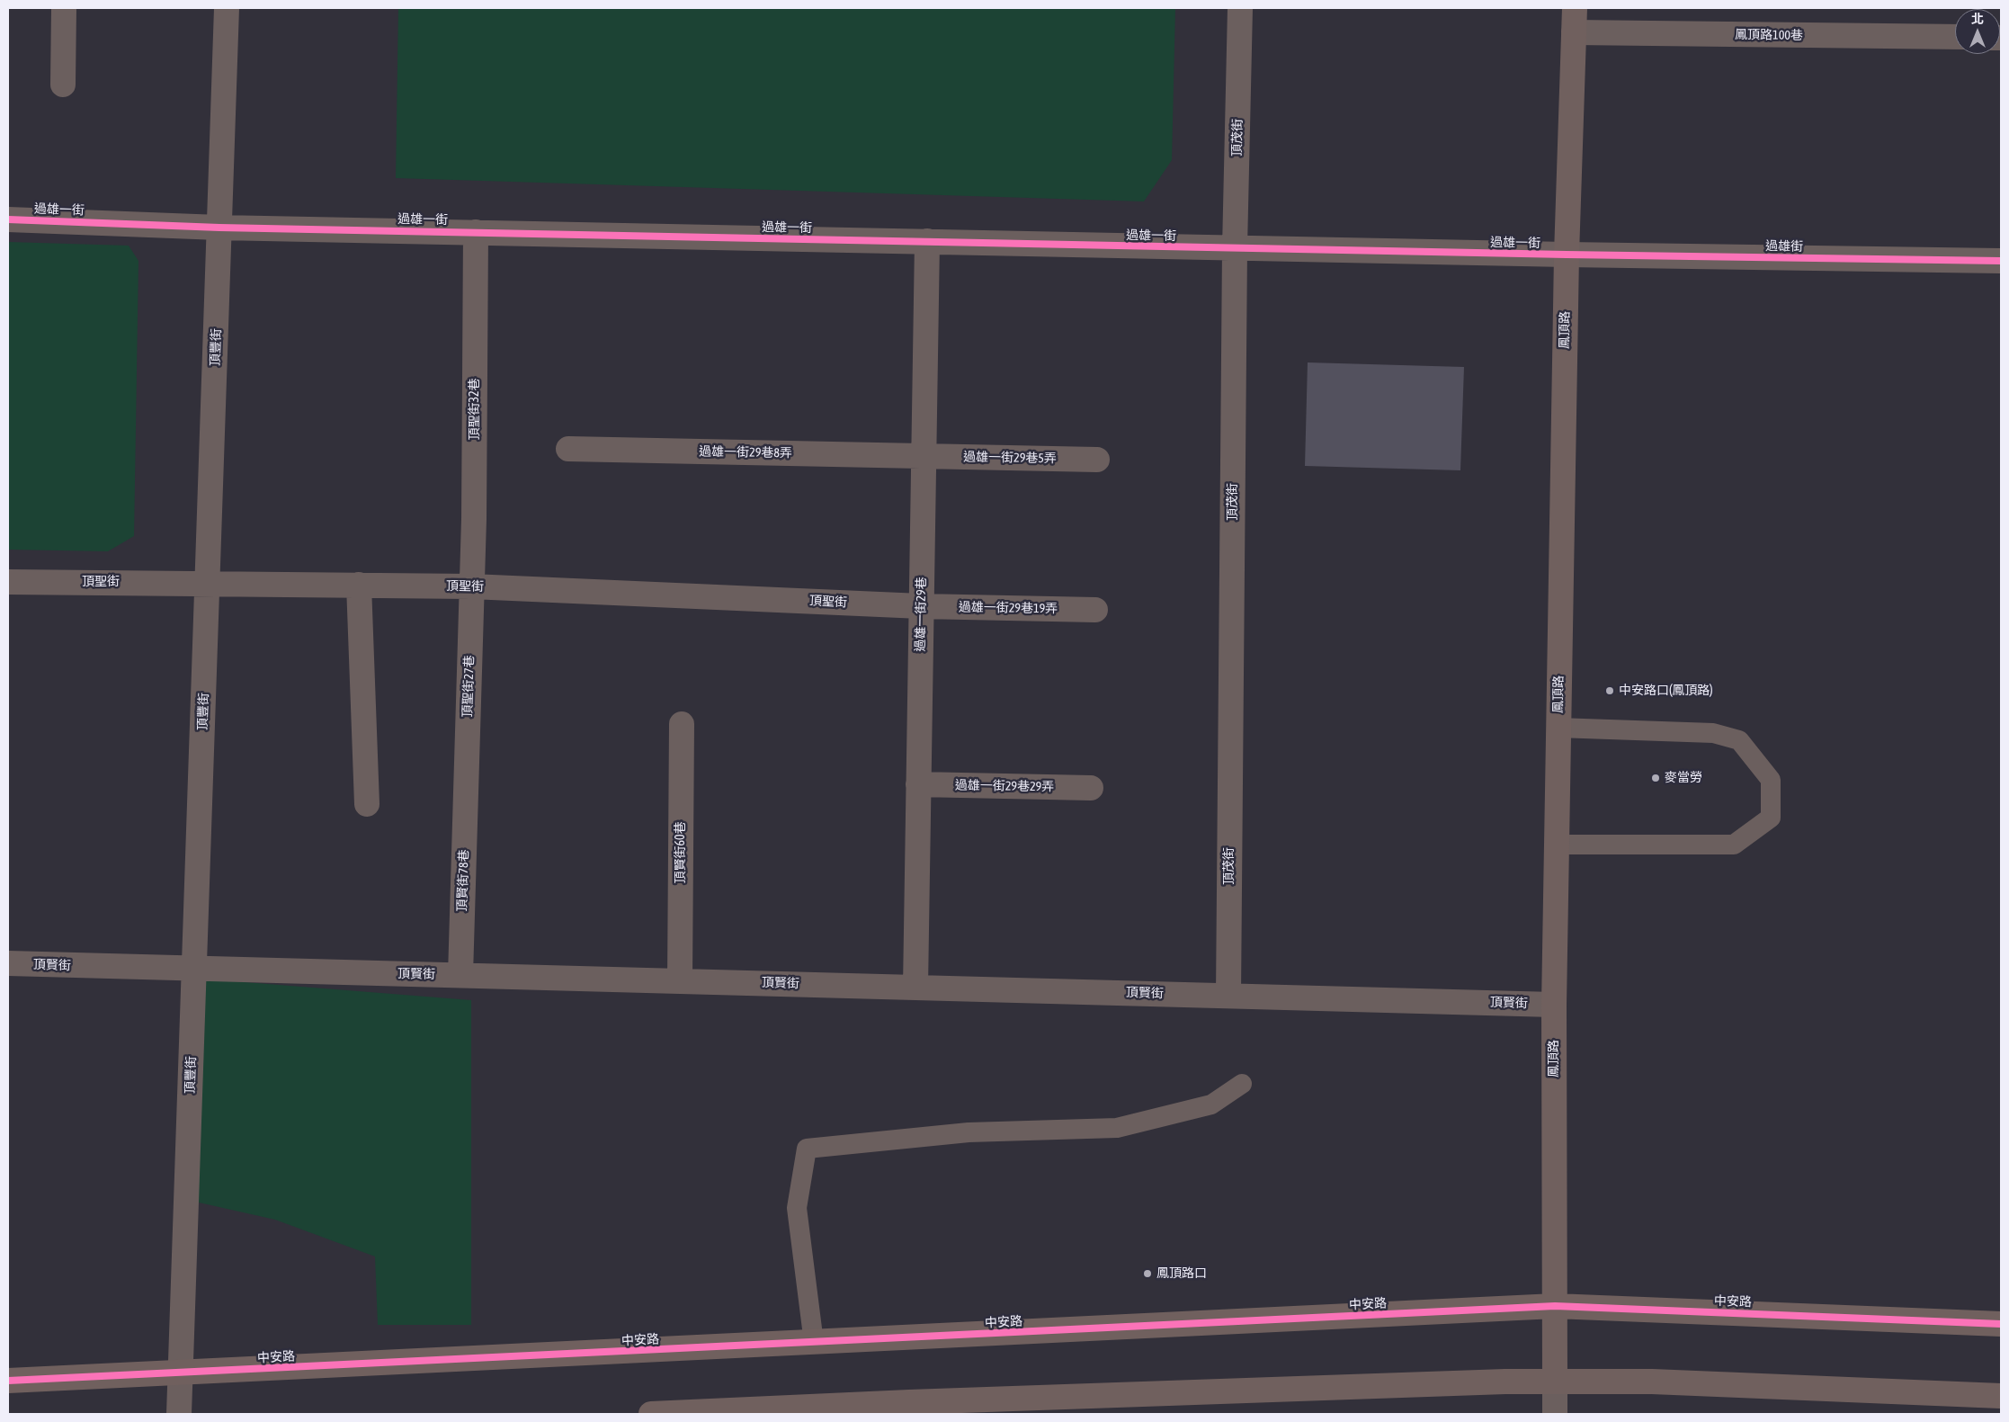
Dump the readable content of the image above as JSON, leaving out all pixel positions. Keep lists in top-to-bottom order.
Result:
{
  "streets": {
    "street": [
      "鳳頂路100巷",
      "頂茂街",
      "過雄一街",
      "過雄街",
      "鳳頂路",
      "頂豐街",
      "頂聖街32巷",
      "過雄一街29巷8弄",
      "過雄一街29巷5弄",
      "頂聖街",
      "過雄一街29巷19弄",
      "過雄一街29巷",
      "頂聖街27巷",
      "過雄一街29巷29弄",
      "頂賢街60巷",
      "頂賢街78巷",
      "頂賢街",
      "中安路"
    ]
  },
  "crossings": [
    ["鳳頂路100巷", "鳳頂路"],
    ["頂茂街", "過雄一街"],
    ["頂茂街", "頂賢街"],
    ["過雄一街", "過雄街"],
    ["過雄一街", "鳳頂路"],
    ["過雄一街", "頂豐街"],
    ["過雄一街", "頂聖街32巷"],
    ["過雄一街", "過雄一街29巷"],
    ["過雄街", "鳳頂路"],
    ["鳳頂路", "頂賢街"],
    ["鳳頂路", "中安路"],
    ["頂豐街", "頂聖街"],
    ["頂豐街", "頂賢街"],
    ["頂豐街", "中安路"],
    ["頂聖街32巷", "頂聖街"],
    ["頂聖街32巷", "頂聖街27巷"],
    ["過雄一街29巷8弄", "過雄一街29巷5弄"],
    ["過雄一街29巷8弄", "過雄一街29巷"],
    ["過雄一街29巷5弄", "過雄一街29巷"],
    ["頂聖街", "過雄一街29巷19弄"],
    ["頂聖街", "過雄一街29巷"],
    ["頂聖街", "頂聖街27巷"],
    ["過雄一街29巷19弄", "過雄一街29巷"],
    ["過雄一街29巷", "過雄一街29巷29弄"],
    ["過雄一街29巷", "頂賢街"],
    ["頂聖街27巷", "頂賢街78巷"],
    ["頂賢街60巷", "頂賢街"],
    ["頂賢街78巷", "頂賢街"]
  ],
  "places": ["中安路口(鳳頂路)", "麥當勞", "鳳頂路口"],
  "north": "top"
}
